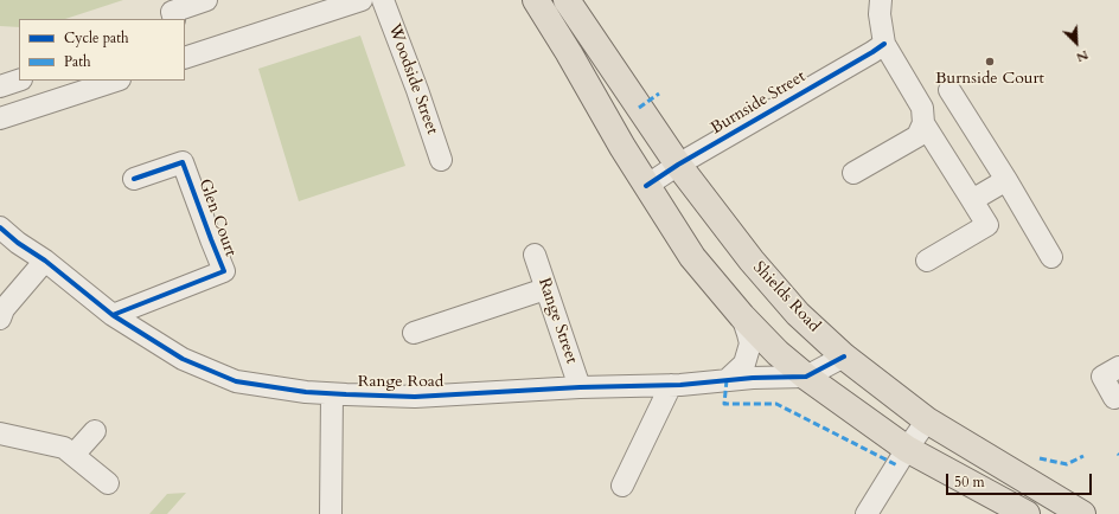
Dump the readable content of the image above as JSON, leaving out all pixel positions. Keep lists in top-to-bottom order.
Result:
{
  "streets": {
    "main road": ["Shields Road"],
    "street": [
      "Woodside Street",
      "Burnside Street",
      "Glen Court",
      "Range Street",
      "Range Road"
    ]
  },
  "crossings": [
    ["Burnside Street", "Shields Road"],
    ["Glen Court", "Range Road"],
    ["Shields Road", "Range Road"],
    ["Range Street", "Range Road"]
  ],
  "places": ["Burnside Court"],
  "legend": ["Cycle path", "Path"],
  "scale_bar": "50 m",
  "north": "bottom right"
}
